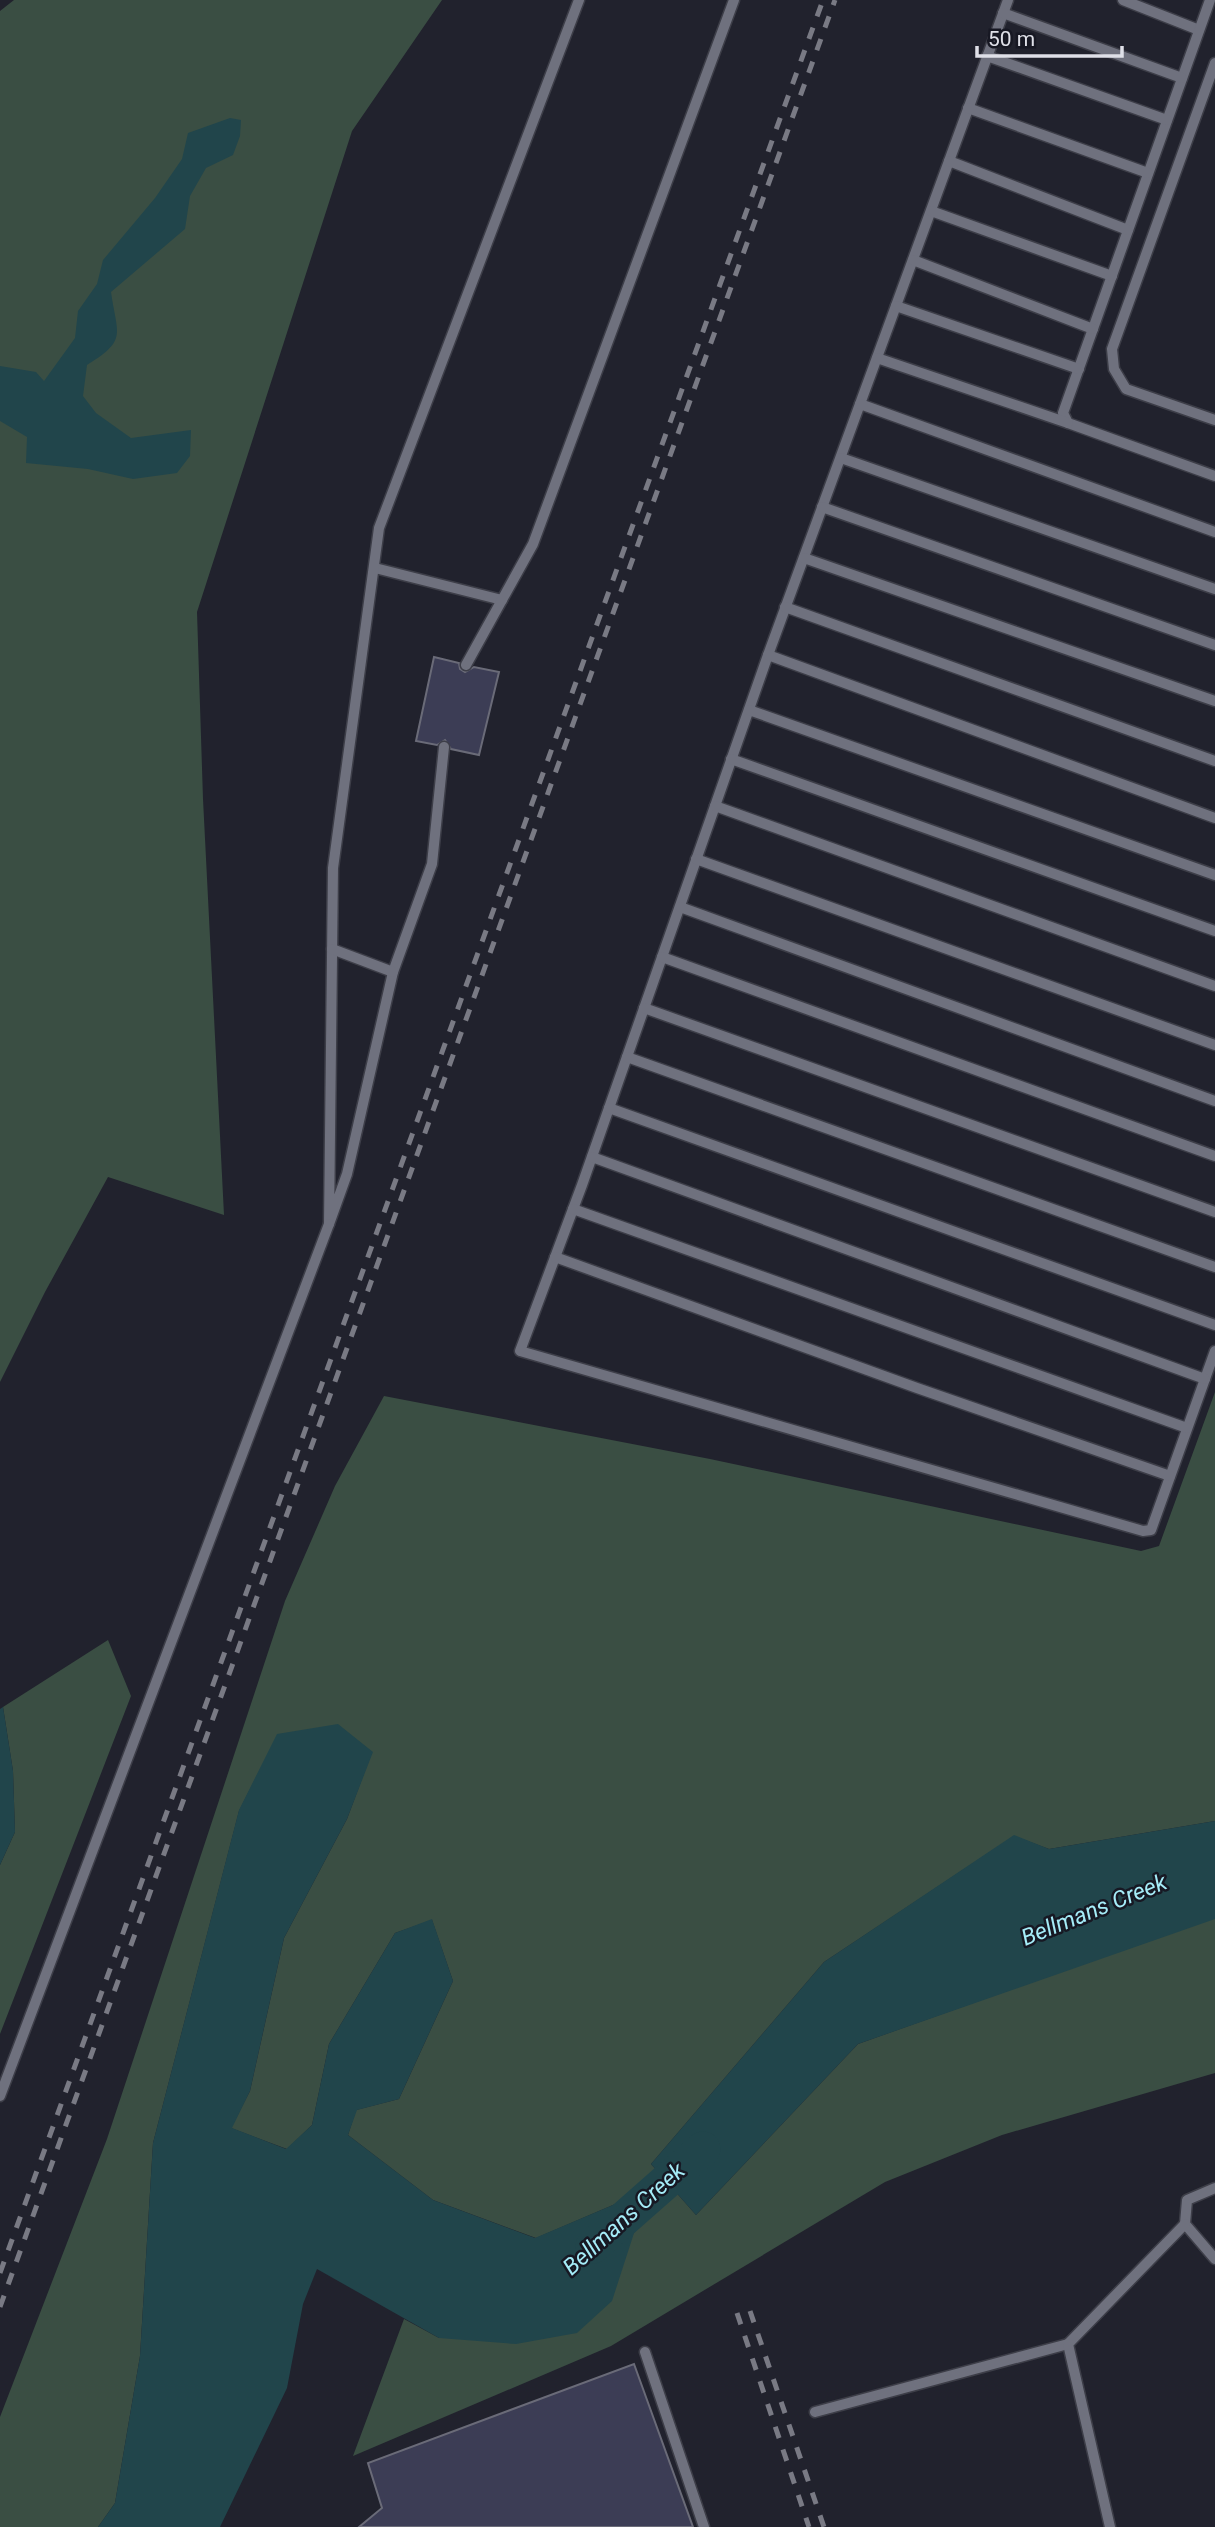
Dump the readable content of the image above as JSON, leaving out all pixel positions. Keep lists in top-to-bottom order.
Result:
{
  "water": ["Bellmans Creek"],
  "scale_bar": "50 m"
}
